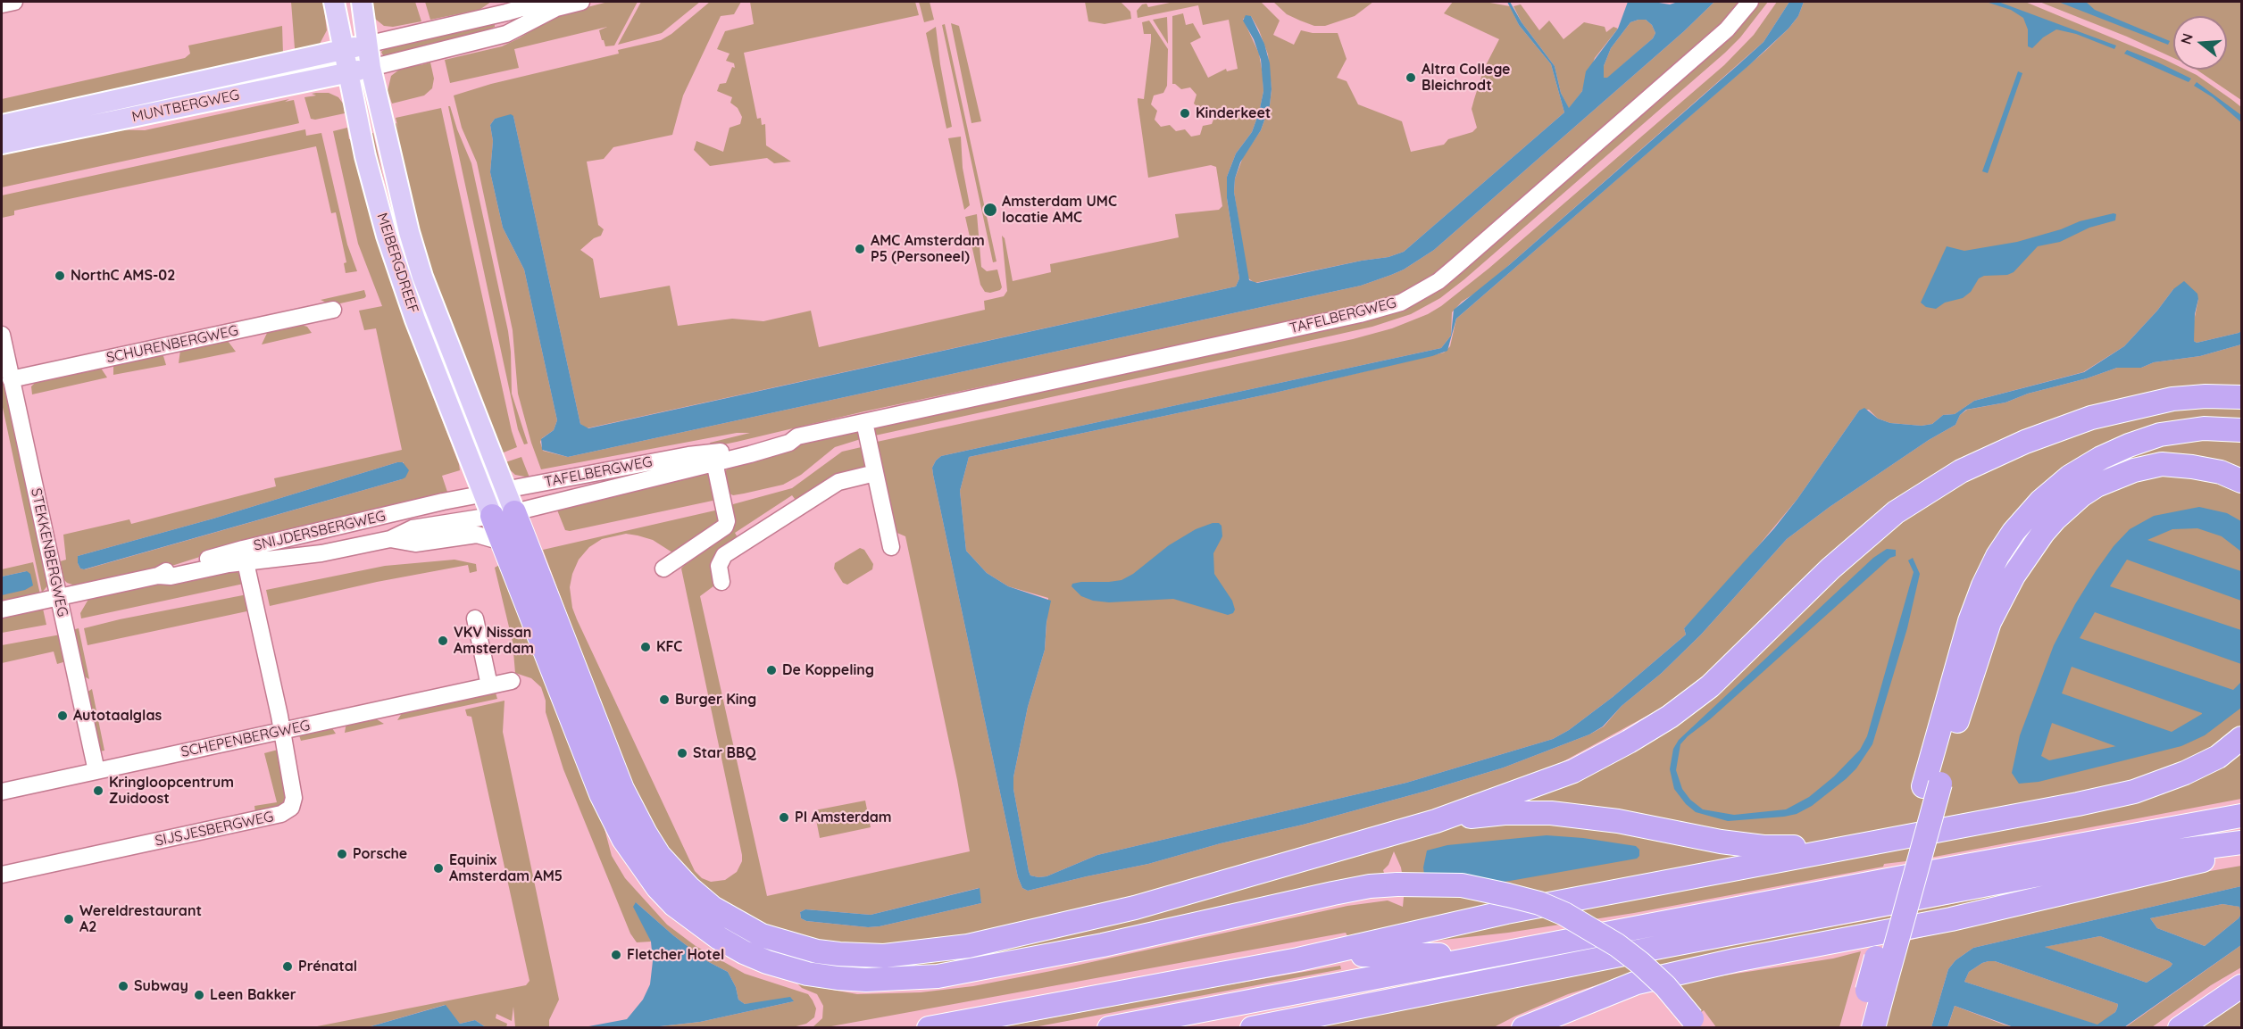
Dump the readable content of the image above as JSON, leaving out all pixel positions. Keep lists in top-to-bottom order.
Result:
{
  "streets": {
    "main road": ["MUNTBERGWEG", "MEIBERGDREEF"],
    "street": [
      "TAFELBERGWEG",
      "SCHURENBERGWEG",
      "SNIJDERSBERGWEG",
      "STEKKENBERGWEG",
      "SCHEPENBERGWEG",
      "SIJSJESBERGWEG"
    ]
  },
  "crossings": [
    ["MUNTBERGWEG", "MEIBERGDREEF"],
    ["MEIBERGDREEF", "TAFELBERGWEG"],
    ["MEIBERGDREEF", "SNIJDERSBERGWEG"],
    ["TAFELBERGWEG", "SNIJDERSBERGWEG"],
    ["SCHURENBERGWEG", "STEKKENBERGWEG"],
    ["SNIJDERSBERGWEG", "STEKKENBERGWEG"],
    ["SNIJDERSBERGWEG", "SIJSJESBERGWEG"],
    ["STEKKENBERGWEG", "SCHEPENBERGWEG"],
    ["SCHEPENBERGWEG", "SIJSJESBERGWEG"]
  ],
  "places": [
    "Altra College Bleichrodt",
    "Kinderkeet",
    "Amsterdam UMC locatie AMC",
    "AMC Amsterdam P5 (Personeel)",
    "NorthC AMS-02",
    "VKV Nissan Amsterdam",
    "KFC",
    "De Koppeling",
    "Burger King",
    "Autotaalglas",
    "Star BBQ",
    "Kringloopcentrum Zuidoost",
    "PI Amsterdam",
    "Porsche",
    "Equinix Amsterdam AM5",
    "Wereldrestaurant A2",
    "Fletcher Hotel",
    "Prénatal",
    "Subway",
    "Leen Bakker"
  ],
  "north": "left"
}
